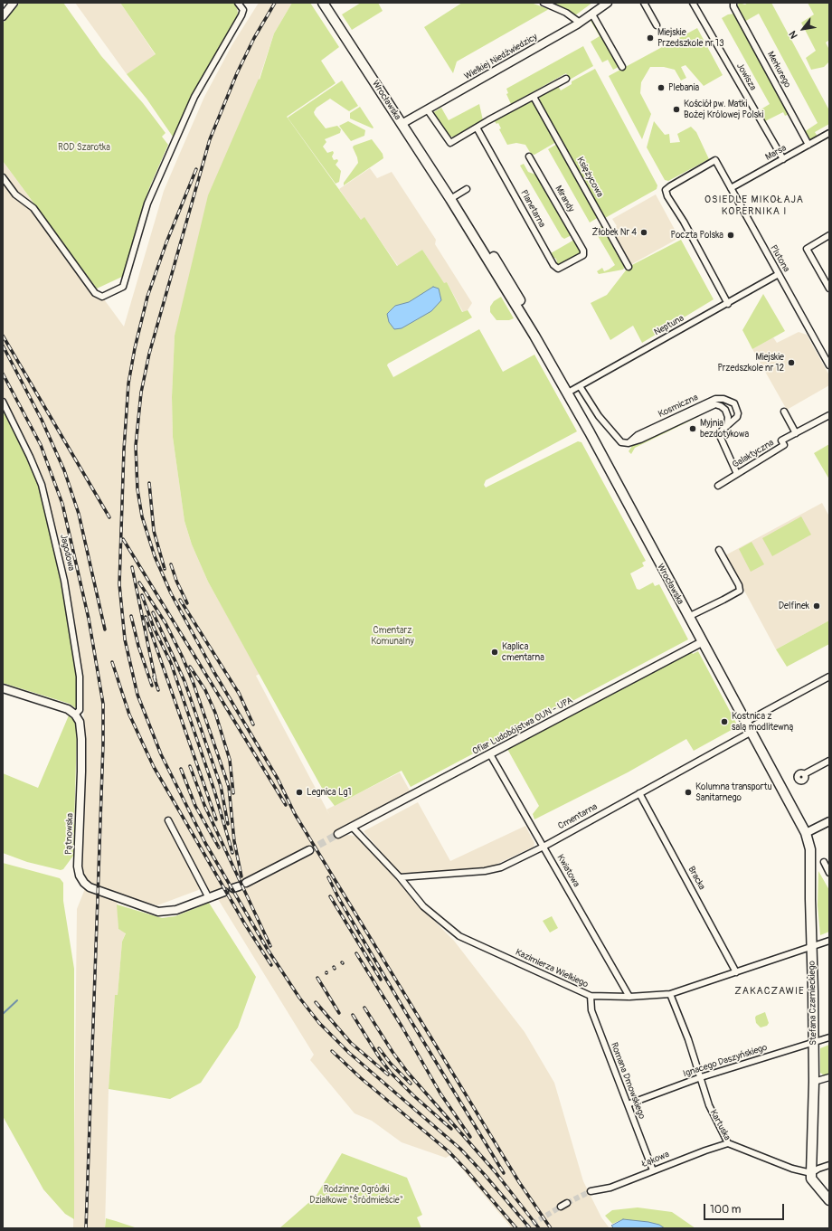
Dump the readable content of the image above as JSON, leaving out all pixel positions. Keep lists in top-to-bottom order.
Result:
{
  "streets": {
    "main road": ["Wrocławska", "Stefana Czarnieckiego"],
    "street": [
      "Wielkiej Niedźwiedzicy",
      "Merkurego",
      "Jowisza",
      "Marsa",
      "Księżycowa",
      "Mirandy",
      "Planetarna",
      "Plutona",
      "Neptuna",
      "Kosmiczna",
      "Galaktyczna",
      "Jagodowa",
      "Ofiar Ludobójstwa OUN - UPA",
      "Cmentarna",
      "Pątnowska",
      "Kwiatowa",
      "Bracka",
      "Kazimierza Wielkiego",
      "Ignacego Daszyńskiego",
      "Romana Dmowskiego",
      "Kartuska",
      "Łąkowa"
    ]
  },
  "crossings": [
    ["Wielkiej Niedźwiedzicy", "Wrocławska"],
    ["Merkurego", "Marsa"],
    ["Jowisza", "Marsa"],
    ["Wrocławska", "Neptuna"],
    ["Wrocławska", "Ofiar Ludobójstwa OUN - UPA"],
    ["Wrocławska", "Cmentarna"],
    ["Wrocławska", "Stefana Czarnieckiego"],
    ["Marsa", "Plutona"],
    ["Mirandy", "Planetarna"],
    ["Plutona", "Neptuna"],
    ["Kosmiczna", "Galaktyczna"],
    ["Jagodowa", "Pątnowska"],
    ["Ofiar Ludobójstwa OUN - UPA", "Kwiatowa"],
    ["Ofiar Ludobójstwa OUN - UPA", "Kazimierza Wielkiego"],
    ["Cmentarna", "Kwiatowa"],
    ["Cmentarna", "Bracka"],
    ["Cmentarna", "Kazimierza Wielkiego"],
    ["Kwiatowa", "Kazimierza Wielkiego"],
    ["Bracka", "Kazimierza Wielkiego"],
    ["Kazimierza Wielkiego", "Stefana Czarnieckiego"],
    ["Kazimierza Wielkiego", "Romana Dmowskiego"],
    ["Kazimierza Wielkiego", "Kartuska"],
    ["Stefana Czarnieckiego", "Ignacego Daszyńskiego"],
    ["Stefana Czarnieckiego", "Kartuska"],
    ["Ignacego Daszyńskiego", "Romana Dmowskiego"],
    ["Ignacego Daszyńskiego", "Kartuska"],
    ["Romana Dmowskiego", "Łąkowa"],
    ["Kartuska", "Łąkowa"]
  ],
  "districts": ["OSIEDLE MIKOŁAJA KOPERNIKA I", "ZAKACZAWIE"],
  "parks": ["ROD Szarotka", "Cmentarz Komunalny", "Rodzinne Ogródki Działkowe \"Śródmieście\""],
  "places": [
    "Miejskie Przedszkole nr 13",
    "Plebania",
    "Kościół pw. Matki Bożej Królowej Polski",
    "Żłobek Nr 4",
    "Poczta Polska",
    "Miejskie Przedszkole nr 12",
    "Myjnia bezdotykowa",
    "Delfinek",
    "Kaplica cmentarna",
    "Kostnica z salą modlitewną",
    "Legnica Lg1",
    "Kolumna transportu Sanitarnego"
  ],
  "scale_bar": "100 m",
  "north": "bottom left"
}
